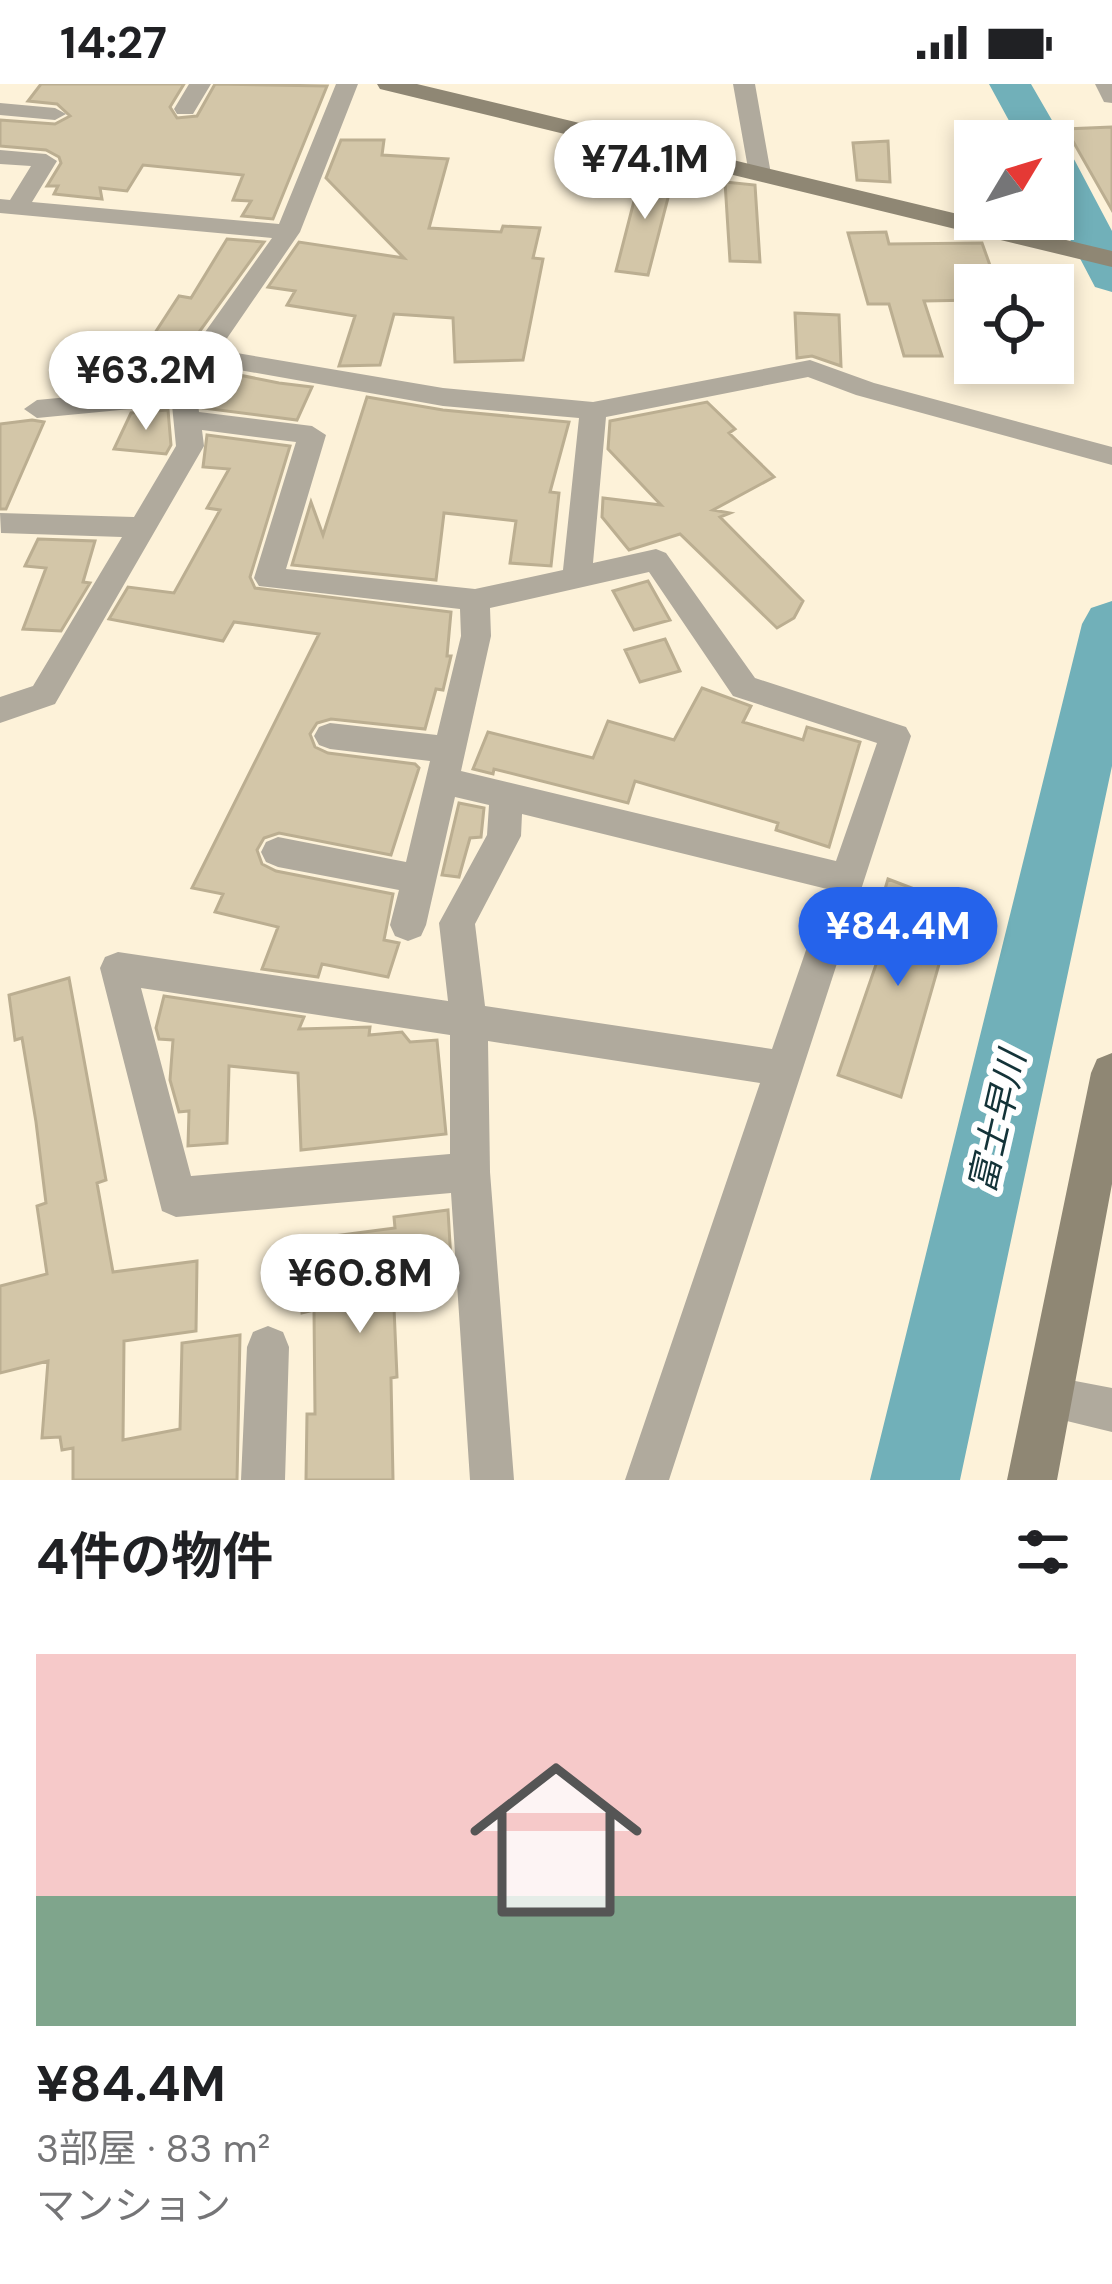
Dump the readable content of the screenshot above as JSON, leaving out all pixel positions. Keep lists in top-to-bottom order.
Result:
{
  "water": ["富士早川"],
  "north": "top right",
  "page": {
    "status": "14:27",
    "price": [
      "¥74.1M",
      "¥63.2M",
      "¥84.4M",
      "¥60.8M"
    ],
    "heading": "4件の物件",
    "list": [
      {
        "name": "¥84.4M",
        "note": "3部屋 · 83 m² · マンション"
      }
    ]
  }
}
